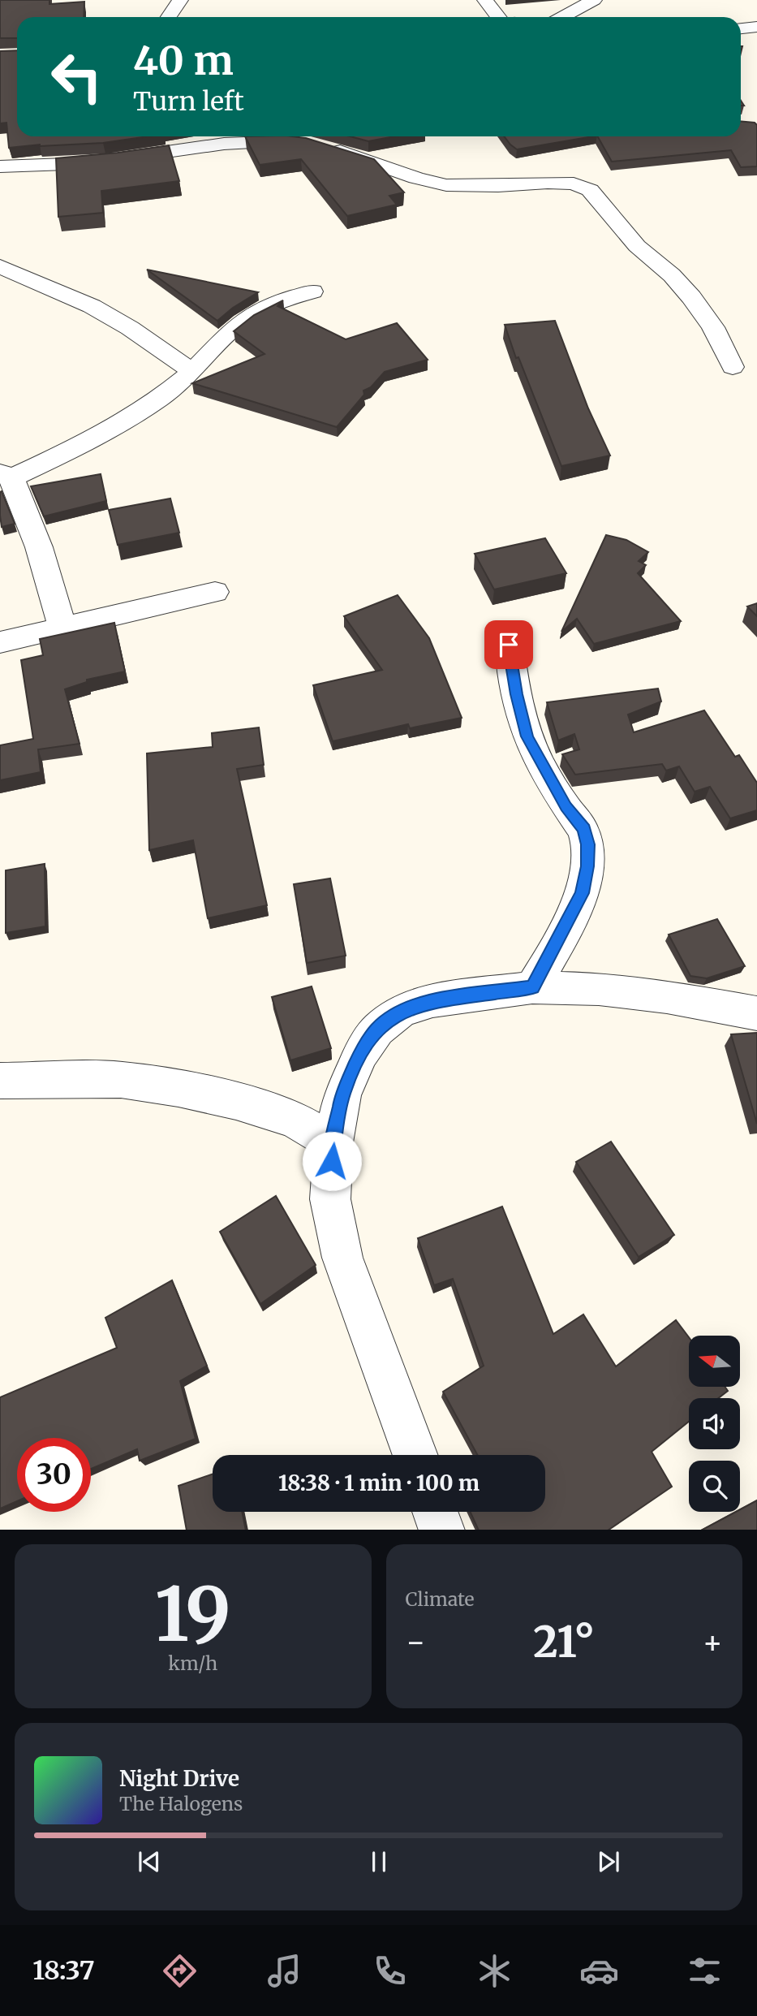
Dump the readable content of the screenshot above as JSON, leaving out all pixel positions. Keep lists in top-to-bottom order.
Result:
{
  "north": "left",
  "page": {
    "turn": ["40 m", "Turn left"],
    "limit": "30",
    "trip": "18:38 · 1 min · 100 m",
    "tile": [
      ["19", "km/h"],
      "Climate"
    ],
    "heat": ["−", "21°", "+"],
    "song": ["Night Drive", "The Halogens"],
    "tabs": "18:37"
  }
}
